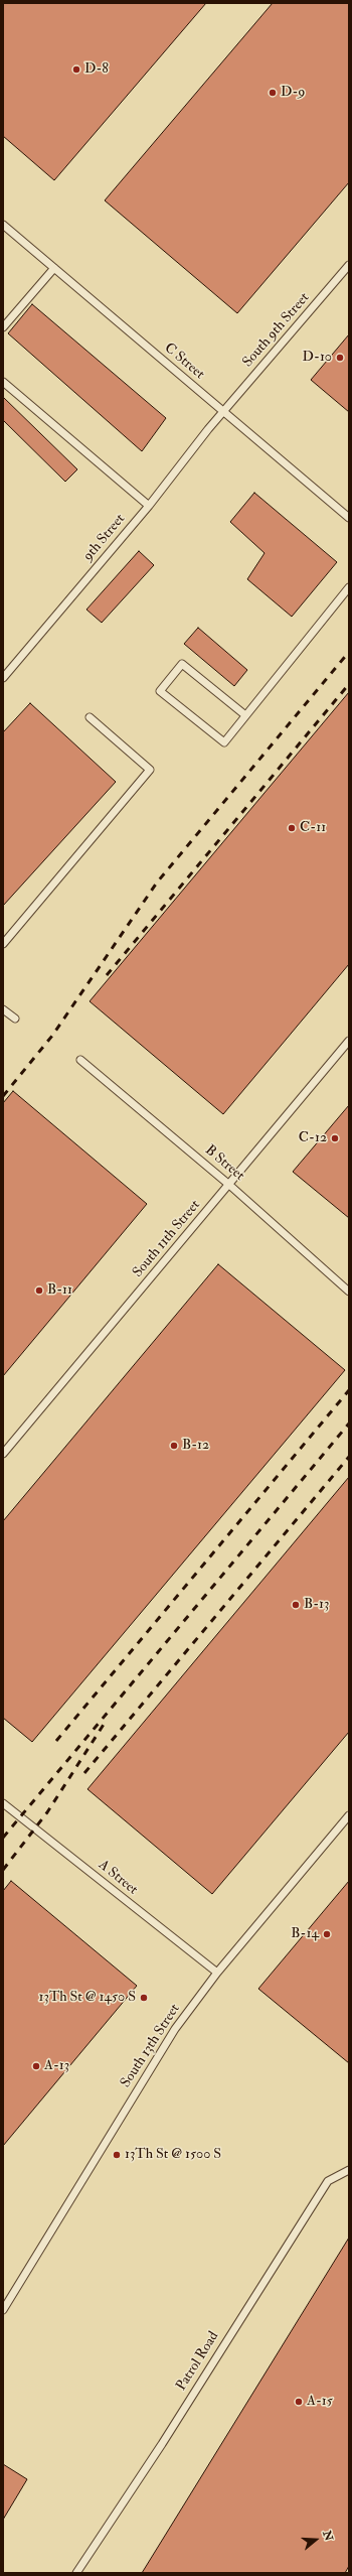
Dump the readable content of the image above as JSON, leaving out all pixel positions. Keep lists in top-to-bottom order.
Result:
{
  "streets": {
    "lane": [
      "South 9th Street",
      "C Street",
      "9th Street",
      "B Street",
      "South 11th Street",
      "A Street",
      "South 13th Street",
      "Patrol Road"
    ]
  },
  "crossings": [
    ["South 9th Street", "C Street"],
    ["South 9th Street", "9th Street"],
    ["C Street", "9th Street"],
    ["B Street", "South 11th Street"],
    ["A Street", "South 13th Street"]
  ],
  "places": [
    "D-8",
    "D-9",
    "D-10",
    "C-11",
    "C-12",
    "B-11",
    "B-12",
    "B-13",
    "B-14",
    "13Th St @ 1450 S",
    "A-13",
    "13Th St @ 1500 S",
    "A-15"
  ],
  "north": "right"
}
